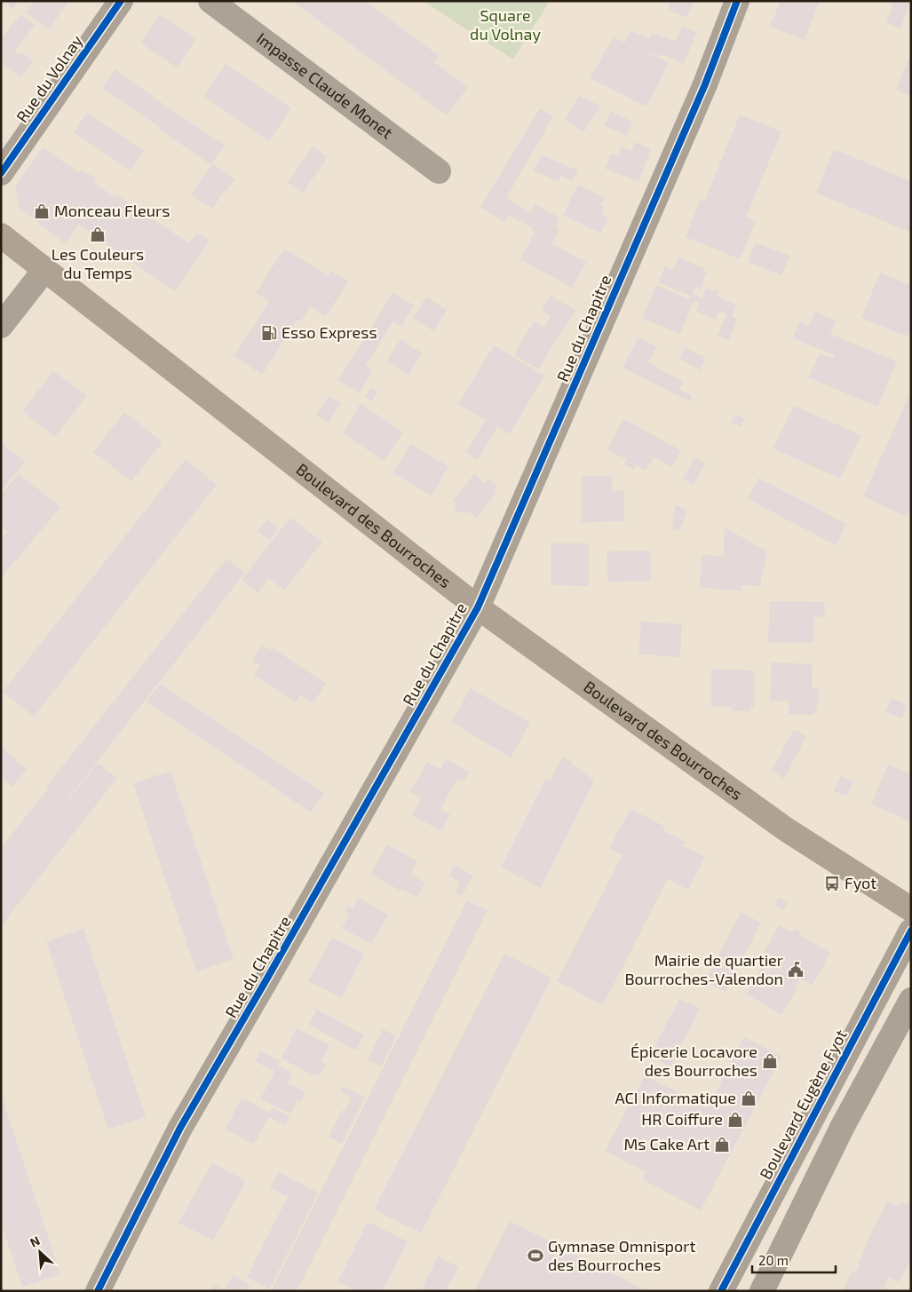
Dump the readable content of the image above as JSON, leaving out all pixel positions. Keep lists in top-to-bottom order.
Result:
{
  "streets": {
    "main road": ["Boulevard des Bourroches"],
    "street": [
      "Rue du Volnay",
      "Impasse Claude Monet",
      "Rue du Chapitre",
      "Boulevard Eugène Fyot"
    ]
  },
  "crossings": [
    ["Rue du Chapitre", "Boulevard des Bourroches"]
  ],
  "parks": ["Square du Volnay"],
  "places": {
    "shop": [
      "Monceau Fleurs",
      "Les Couleurs du Temps",
      "Épicerie Locavore des Bourroches",
      "ACI Informatique",
      "HR Coiffure",
      "Ms Cake Art"
    ],
    "fuel station": ["Esso Express"],
    "bus stop": ["Fyot"],
    "public building": ["Mairie de quartier Bourroches-Valendon"],
    "sports": ["Gymnase Omnisport des Bourroches"]
  },
  "scale_bar": "20 m",
  "north": "top left"
}
